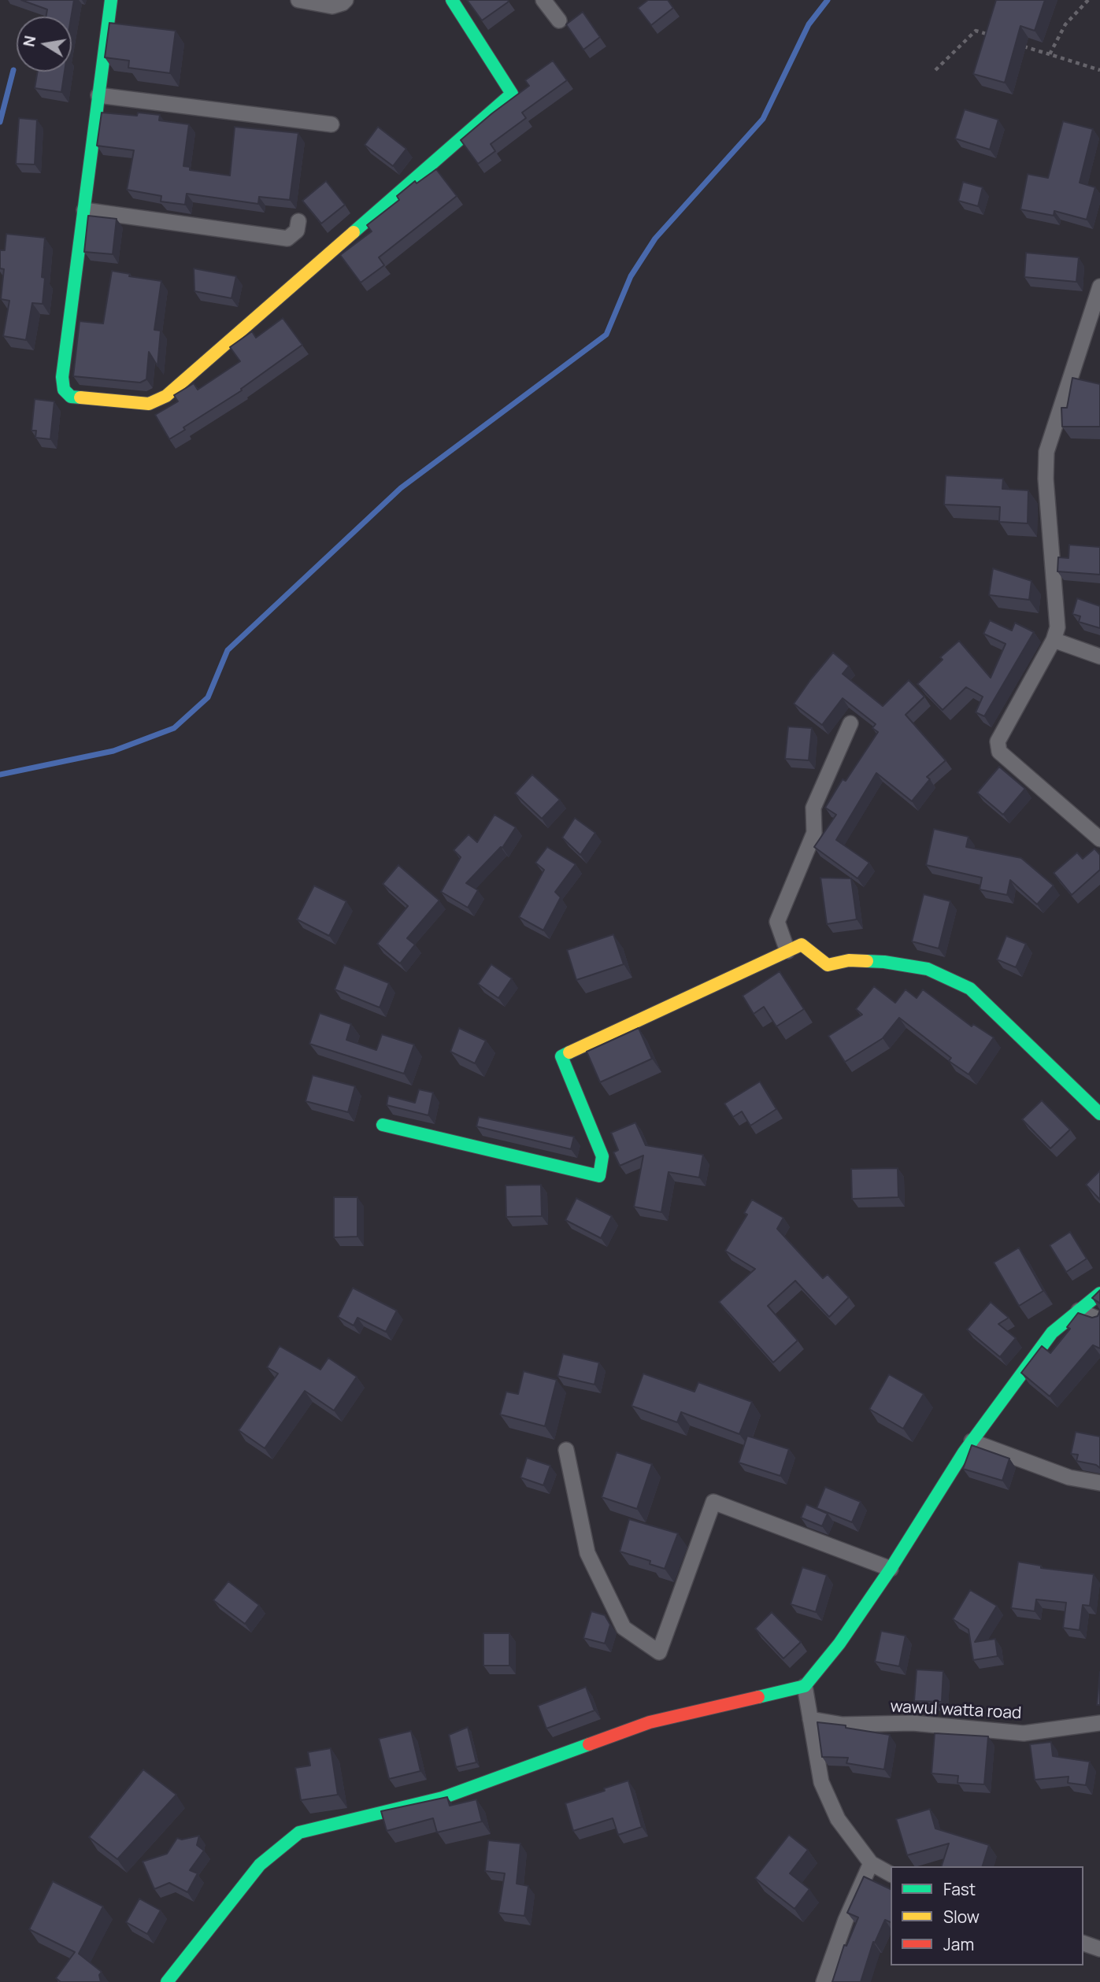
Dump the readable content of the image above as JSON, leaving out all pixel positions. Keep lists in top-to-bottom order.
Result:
{
  "streets": {
    "street": ["wawul watta road"]
  },
  "legend": ["Fast", "Slow", "Jam"],
  "north": "left"
}
